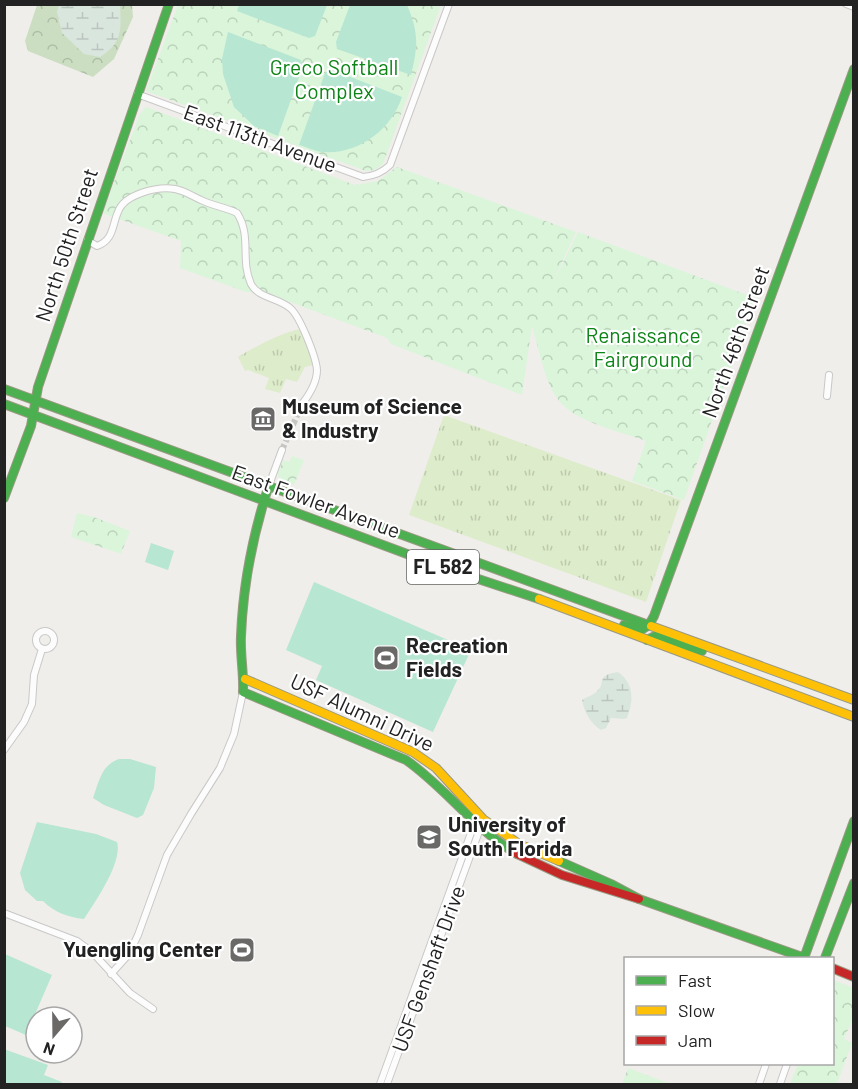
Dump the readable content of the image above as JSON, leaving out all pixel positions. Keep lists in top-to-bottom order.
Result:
{
  "streets": {
    "street": [
      "East 113th Avenue",
      "North 50th Street",
      "North 46th Street",
      "East Fowler Avenue",
      "FL 582",
      "USF Alumni Drive",
      "USF Genshaft Drive"
    ]
  },
  "crossings": [
    ["East 113th Avenue", "North 50th Street"],
    ["North 50th Street", "East Fowler Avenue"],
    ["North 46th Street", "East Fowler Avenue"],
    ["USF Alumni Drive", "USF Genshaft Drive"]
  ],
  "parks": ["Greco Softball Complex", "Renaissance Fairground"],
  "places": {
    "museum": ["Museum of Science & Industry"],
    "sports": ["Recreation Fields", "Yuengling Center"],
    "school or university": ["University of South Florida"]
  },
  "legend": ["Fast", "Slow", "Jam"],
  "north": "bottom"
}
